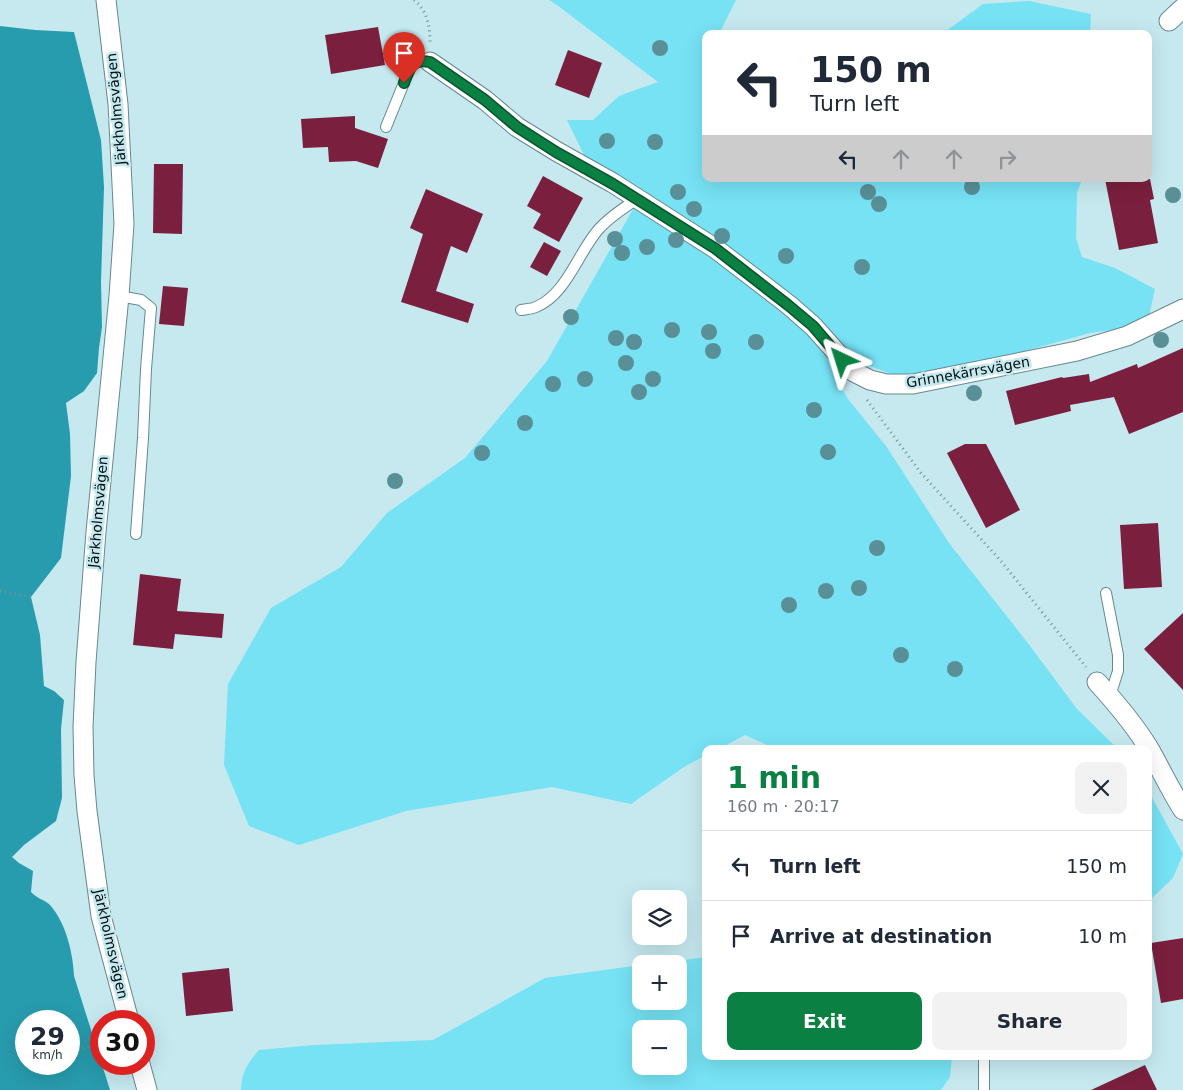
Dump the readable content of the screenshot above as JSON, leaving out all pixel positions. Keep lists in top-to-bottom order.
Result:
{
  "streets": {
    "street": ["Järkholmsvägen", "Grinnekärrsvägen"]
  },
  "page": {
    "turn": ["150 m", "Turn left"],
    "heading": ["1 min", "160 m · 20:17"],
    "list": [
      {
        "name": "Turn left",
        "value": "150 m"
      },
      {
        "name": "Arrive at destination",
        "value": "10 m"
      }
    ],
    "map_buttons": ["+", "−"],
    "buttons": ["Exit", "Share"],
    "speed": "29 km/h",
    "limit": "30"
  }
}
